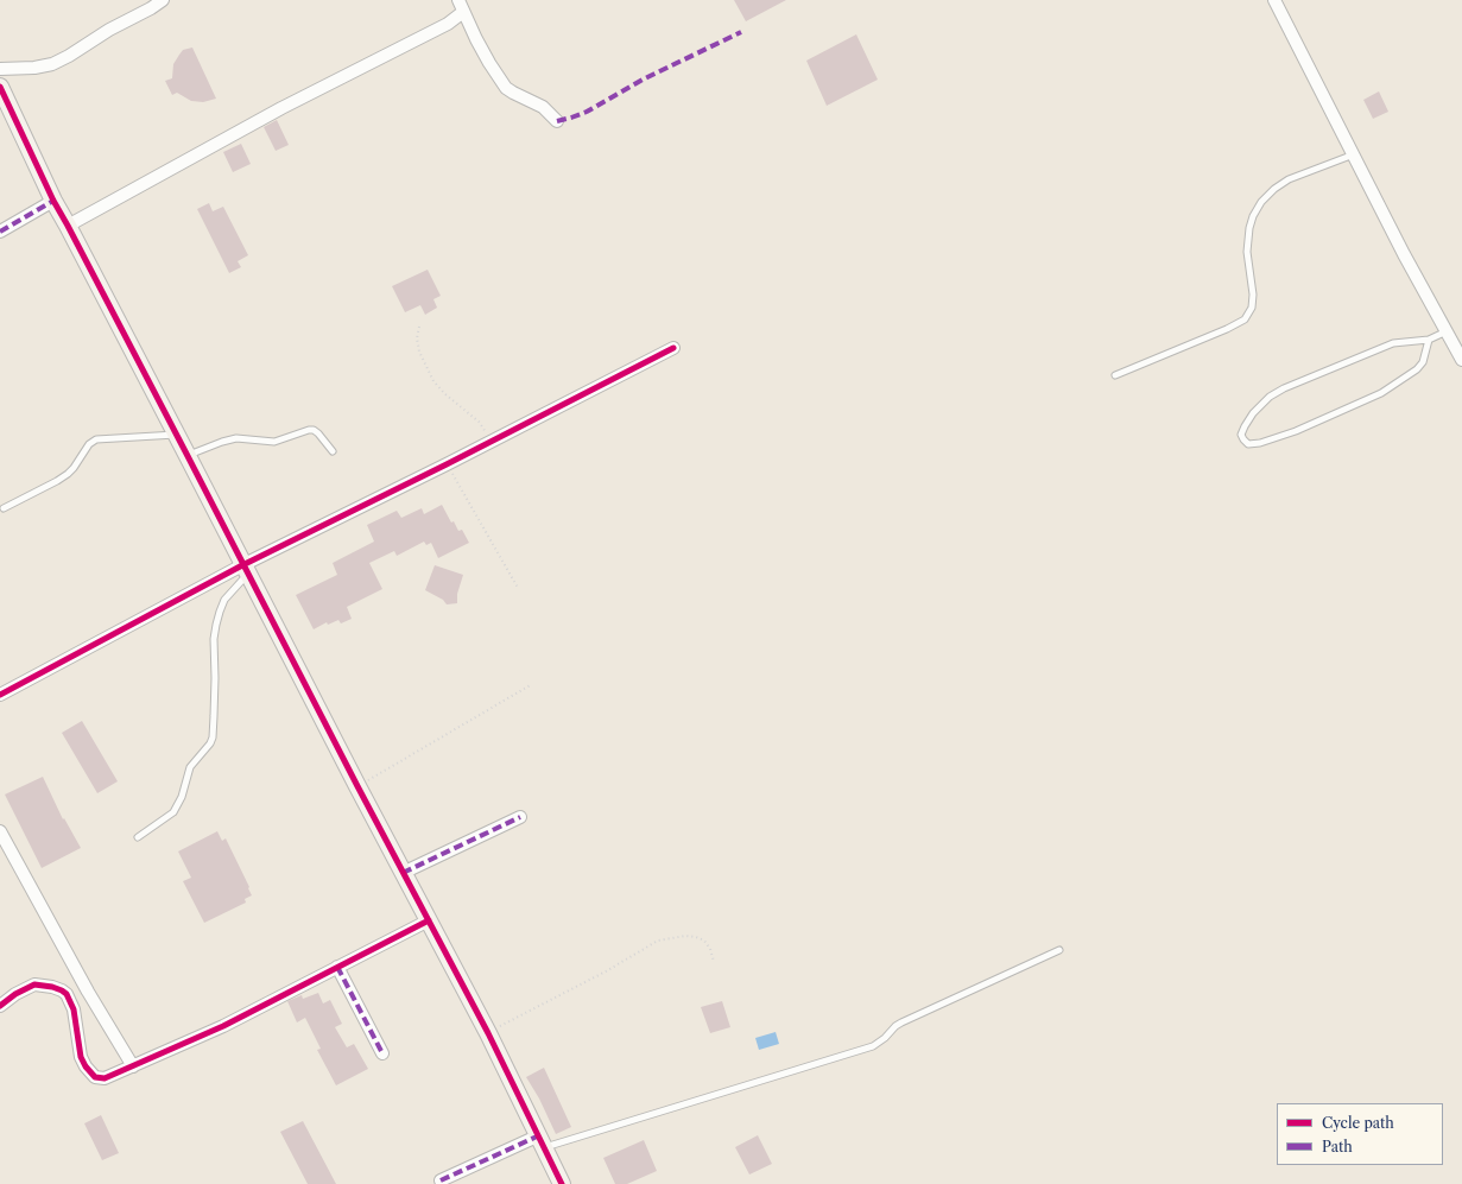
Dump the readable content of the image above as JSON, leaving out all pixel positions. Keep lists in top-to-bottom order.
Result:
{
  "legend": ["Cycle path", "Path"]
}
